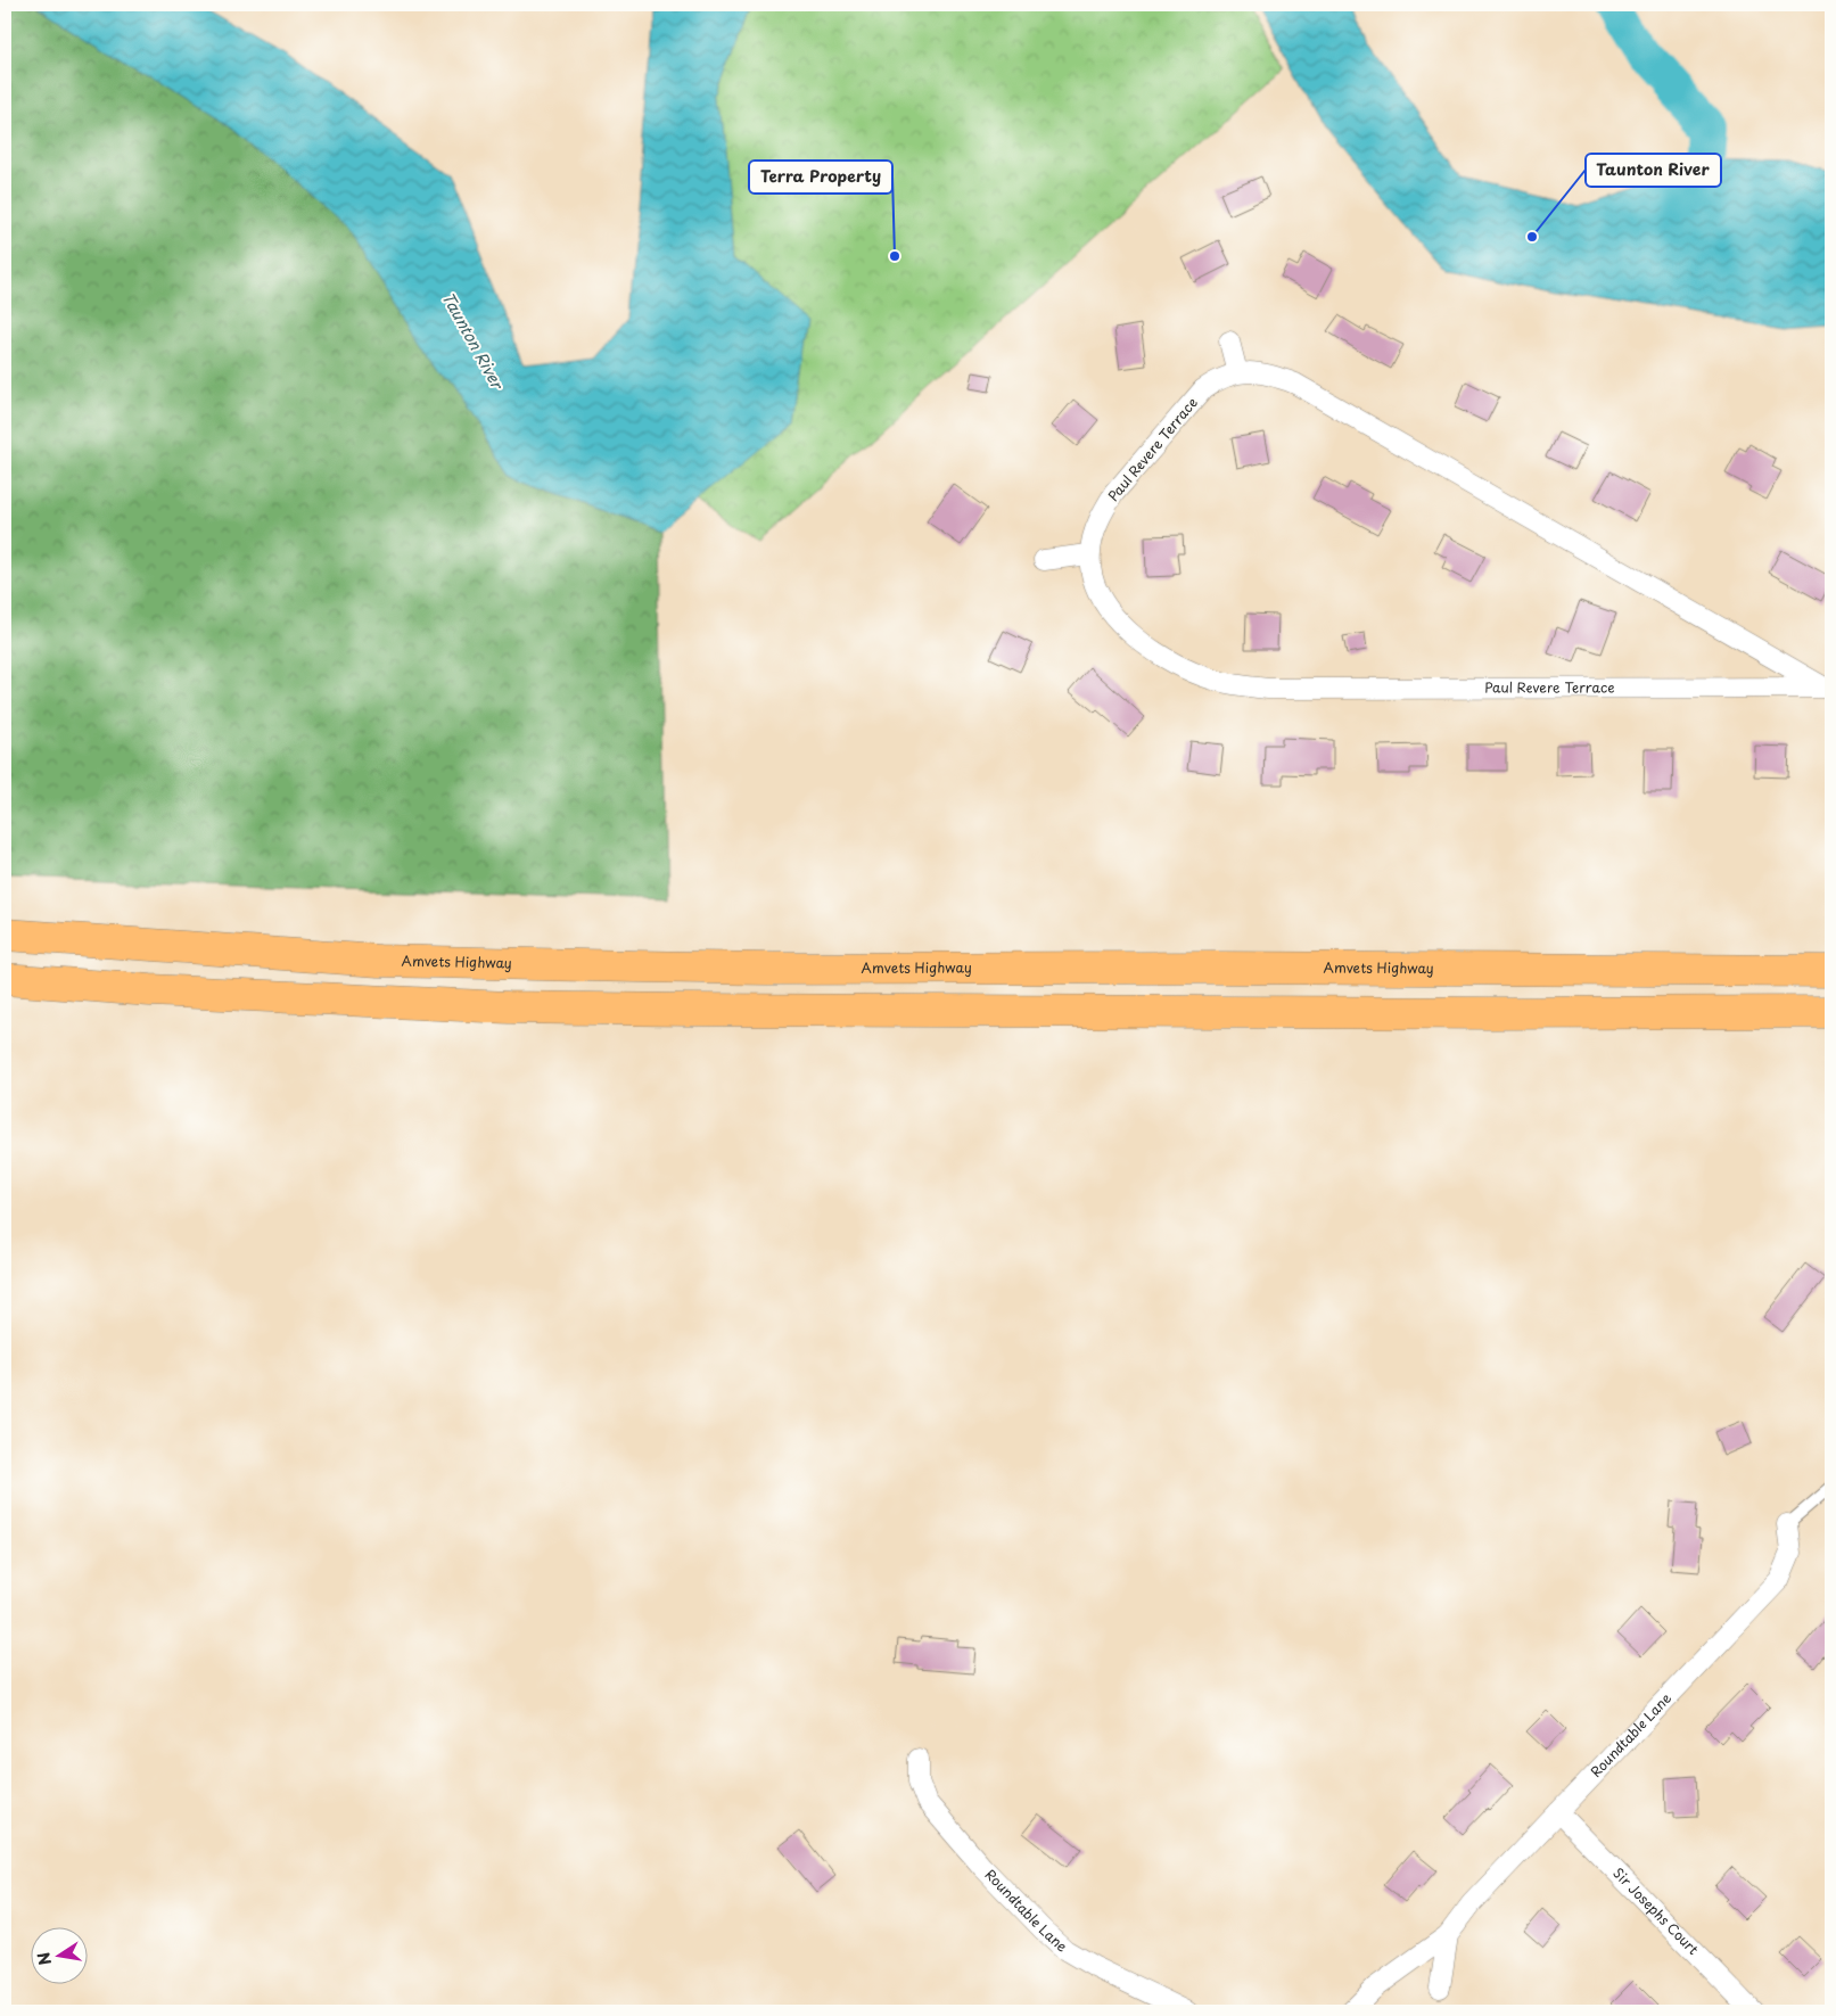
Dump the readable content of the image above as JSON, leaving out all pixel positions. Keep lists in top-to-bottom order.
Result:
{
  "streets": {
    "highway": ["Amvets Highway"],
    "street": ["Paul Revere Terrace", "Roundtable Lane", "Sir Josephs Court"]
  },
  "crossings": [
    ["Roundtable Lane", "Sir Josephs Court"]
  ],
  "water": ["Taunton River"],
  "places": ["Taunton River", "Terra Property"],
  "north": "left"
}
